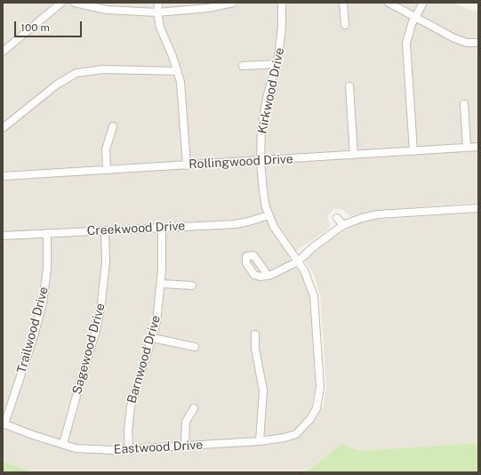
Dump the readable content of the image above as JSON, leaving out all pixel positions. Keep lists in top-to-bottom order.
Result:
{
  "streets": {
    "street": [
      "Kirkwood Drive",
      "Rollingwood Drive",
      "Creekwood Drive",
      "Trailwood Drive",
      "Sagewood Drive",
      "Barnwood Drive",
      "Eastwood Drive"
    ]
  },
  "crossings": [
    ["Kirkwood Drive", "Rollingwood Drive"],
    ["Kirkwood Drive", "Creekwood Drive"],
    ["Kirkwood Drive", "Eastwood Drive"],
    ["Creekwood Drive", "Trailwood Drive"],
    ["Creekwood Drive", "Sagewood Drive"],
    ["Creekwood Drive", "Barnwood Drive"],
    ["Trailwood Drive", "Eastwood Drive"],
    ["Sagewood Drive", "Eastwood Drive"],
    ["Barnwood Drive", "Eastwood Drive"]
  ],
  "scale_bar": "100 m"
}
